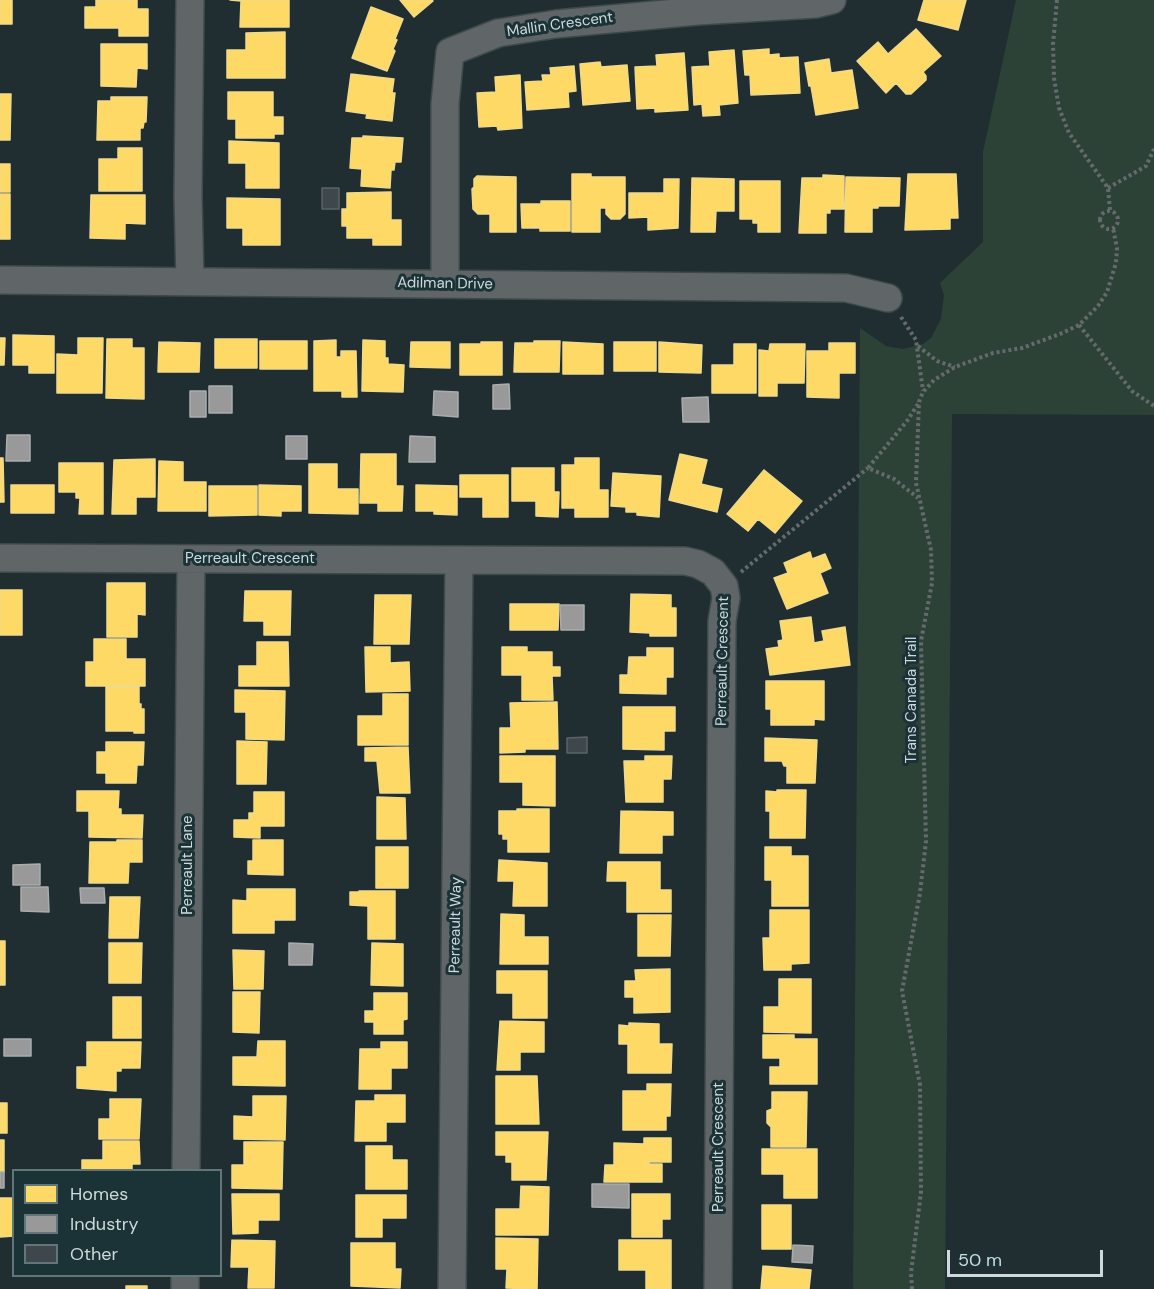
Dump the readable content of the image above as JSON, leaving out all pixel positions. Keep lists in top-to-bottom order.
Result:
{
  "streets": {
    "street": [
      "Mallin Crescent",
      "Adilman Drive",
      "Perreault Crescent",
      "Perreault Lane",
      "Perreault Way"
    ],
    "path": ["Trans Canada Trail"]
  },
  "crossings": [
    ["Mallin Crescent", "Adilman Drive"],
    ["Perreault Crescent", "Perreault Lane"],
    ["Perreault Crescent", "Perreault Way"]
  ],
  "legend": ["Homes", "Industry", "Other"],
  "scale_bar": "50 m"
}
